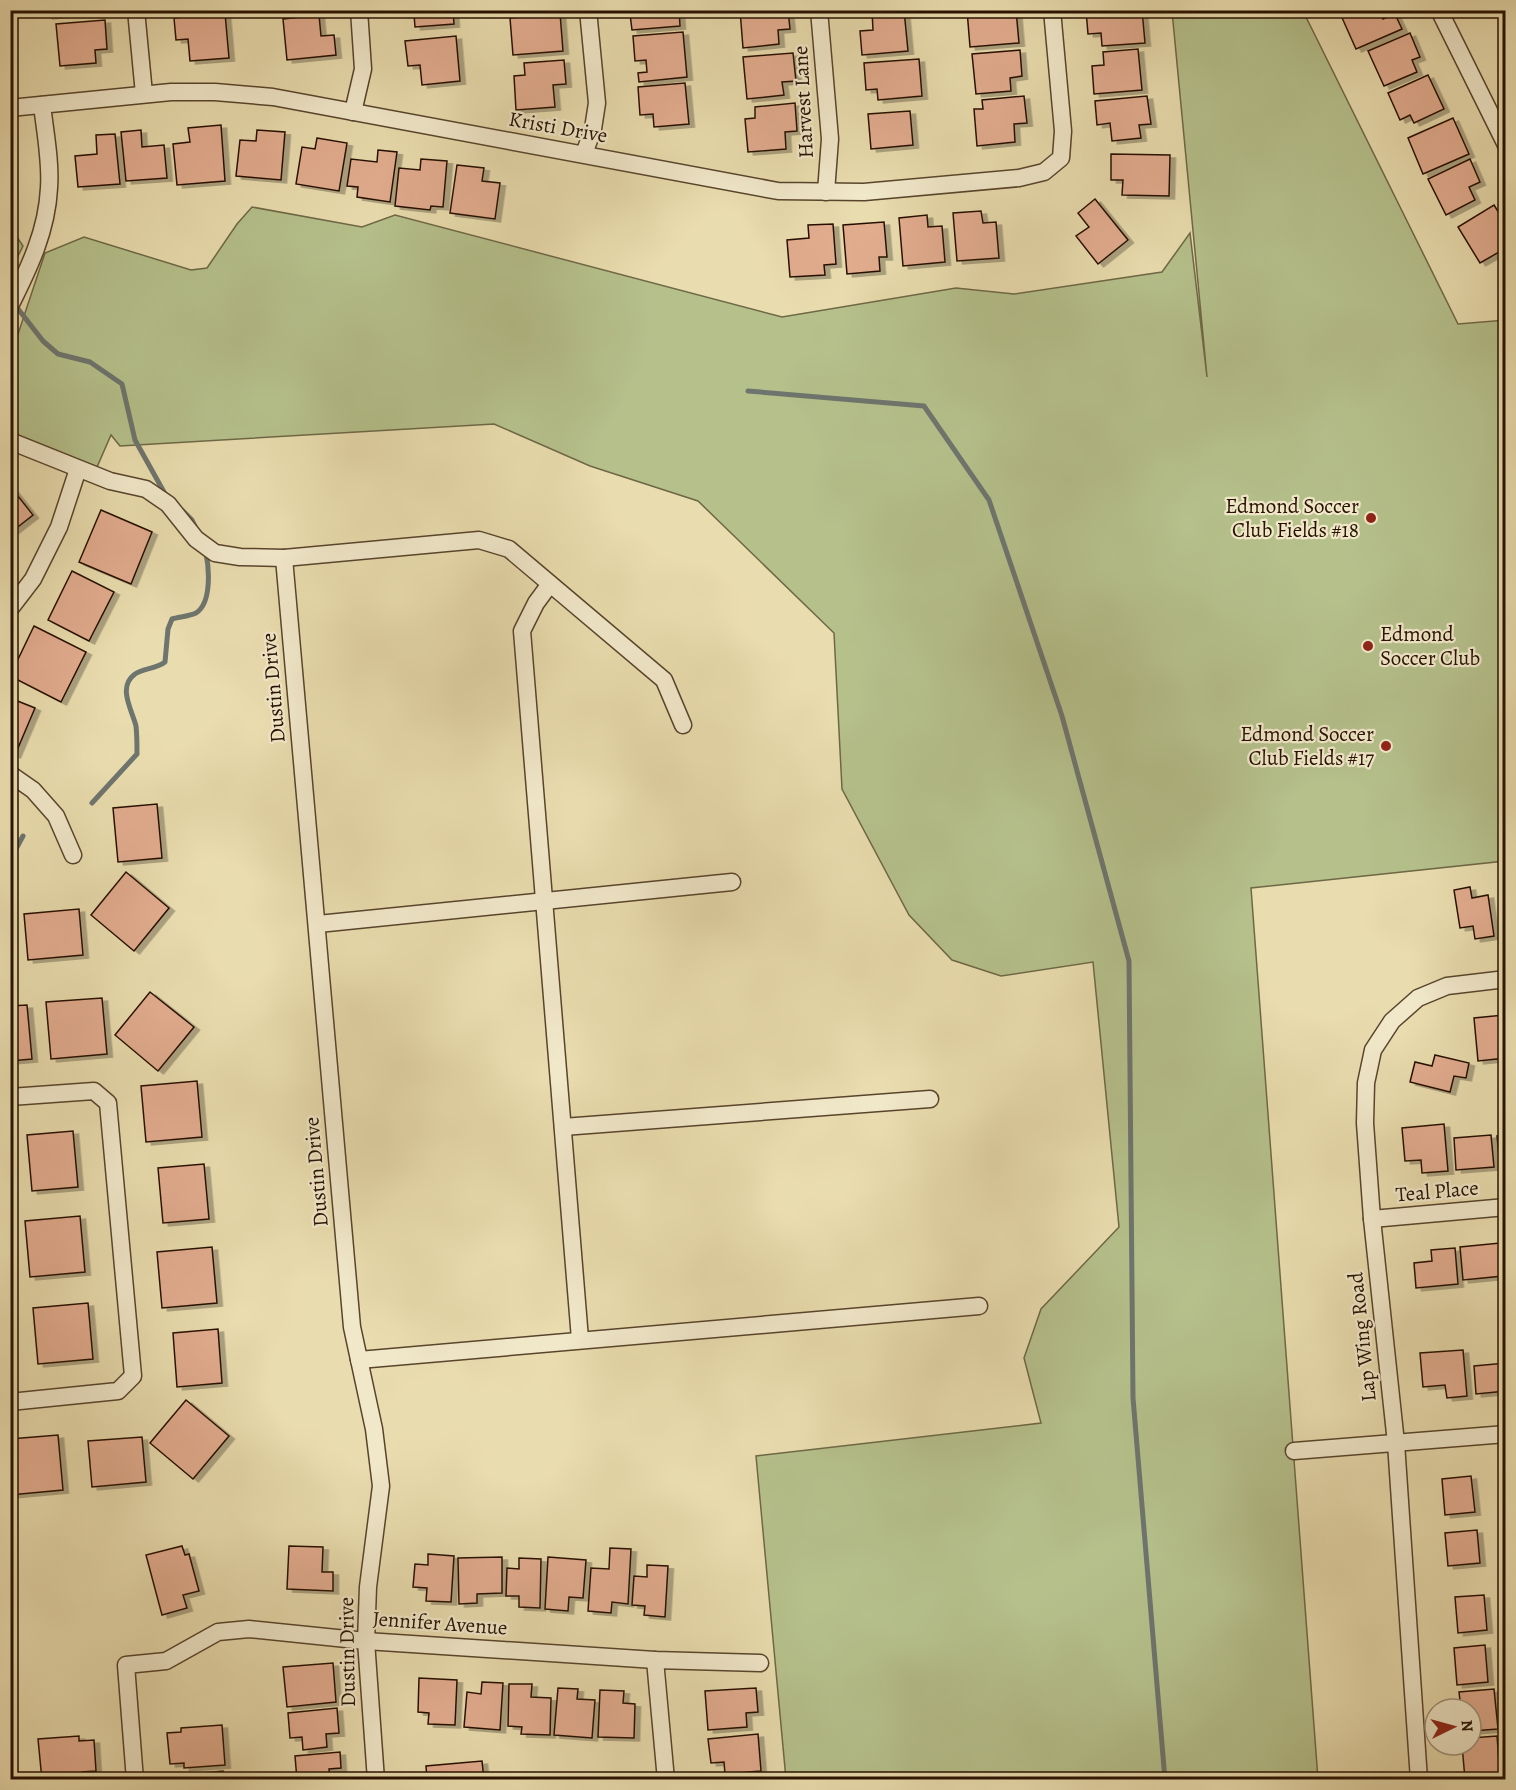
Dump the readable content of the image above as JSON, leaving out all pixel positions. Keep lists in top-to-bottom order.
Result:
{
  "streets": {
    "street": [
      "Harvest Lane",
      "Kristi Drive",
      "Dustin Drive",
      "Teal Place",
      "Lap Wing Road",
      "Jennifer Avenue"
    ]
  },
  "crossings": [
    ["Harvest Lane", "Kristi Drive"],
    ["Dustin Drive", "Jennifer Avenue"],
    ["Teal Place", "Lap Wing Road"]
  ],
  "places": ["Edmond Soccer Club Fields #18", "Edmond Soccer Club", "Edmond Soccer Club Fields #17"],
  "north": "right"
}
